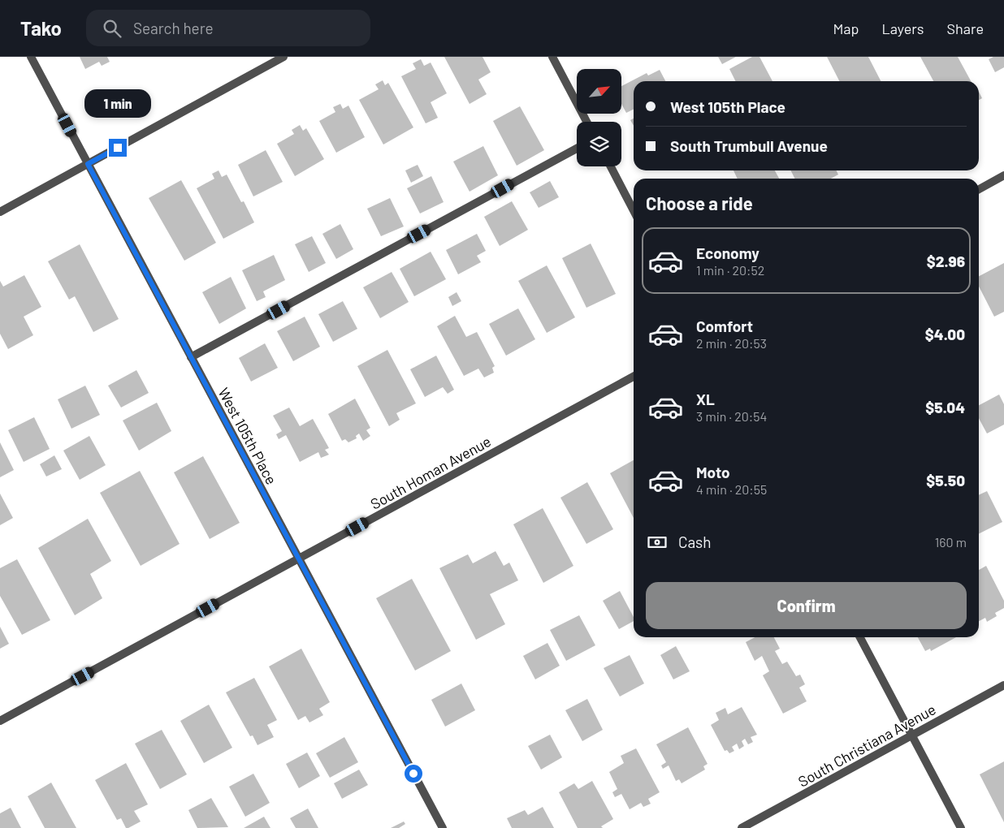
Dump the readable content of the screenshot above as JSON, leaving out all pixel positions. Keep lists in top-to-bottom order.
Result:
{
  "streets": {
    "street": ["West 105th Place", "South Homan Avenue", "South Christiana Avenue"]
  },
  "crossings": [
    ["West 105th Place", "South Homan Avenue"]
  ],
  "north": "top right",
  "page": {
    "header": "Tako",
    "search": "Search here",
    "nav": ["Map", "Layers", "Share"],
    "banner": ["West 105th Place", "South Trumbull Avenue"],
    "bubble": "1 min",
    "heading": "Choose a ride",
    "list": [
      {
        "name": "Economy",
        "note": "1 min · 20:52",
        "value": "$2.96"
      },
      {
        "name": "Comfort",
        "note": "2 min · 20:53",
        "value": "$4.00"
      },
      {
        "name": "XL",
        "note": "3 min · 20:54",
        "value": "$5.04"
      },
      {
        "name": "Moto",
        "note": "4 min · 20:55",
        "value": "$5.50"
      }
    ],
    "pay": ["Cash", "160 m"],
    "buttons": "Confirm"
  }
}
